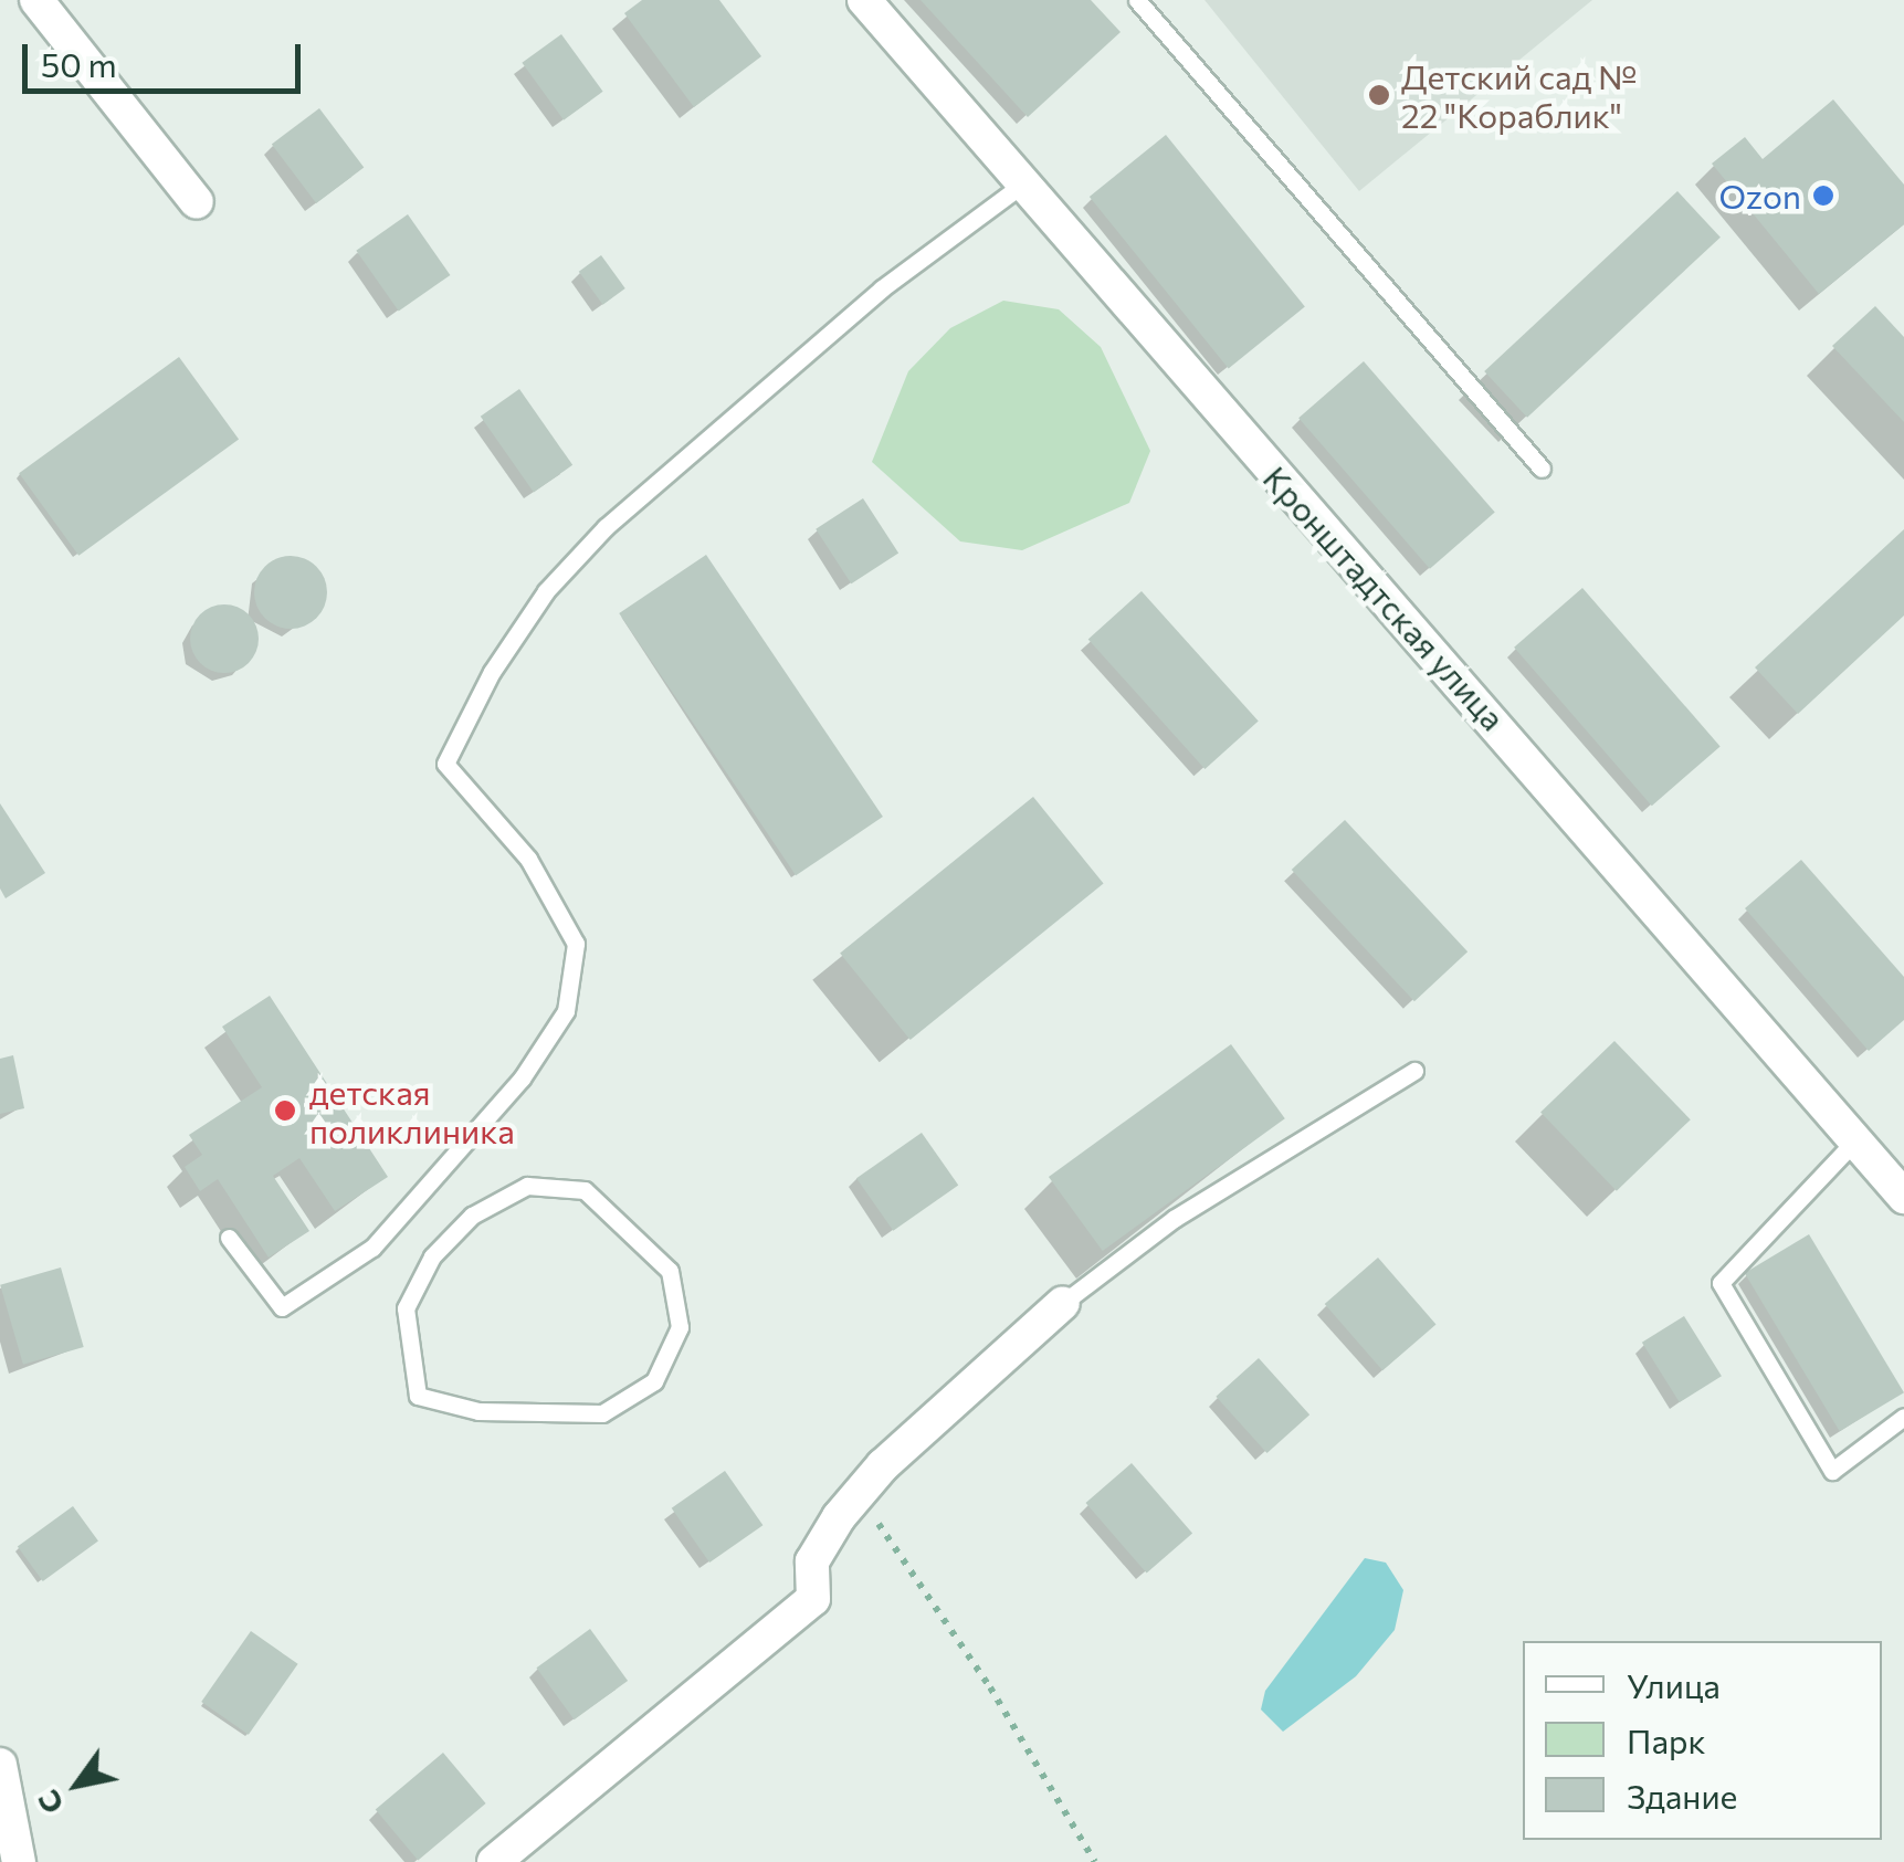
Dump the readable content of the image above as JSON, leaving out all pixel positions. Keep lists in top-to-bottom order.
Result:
{
  "streets": {
    "street": ["Кронштадтская улица"]
  },
  "places": ["Детский сад № 22 \"Кораблик\"", "Ozon", "детская поликлиника"],
  "legend": ["Улица", "Парк", "Здание"],
  "scale_bar": "50 m",
  "north": "bottom left"
}
